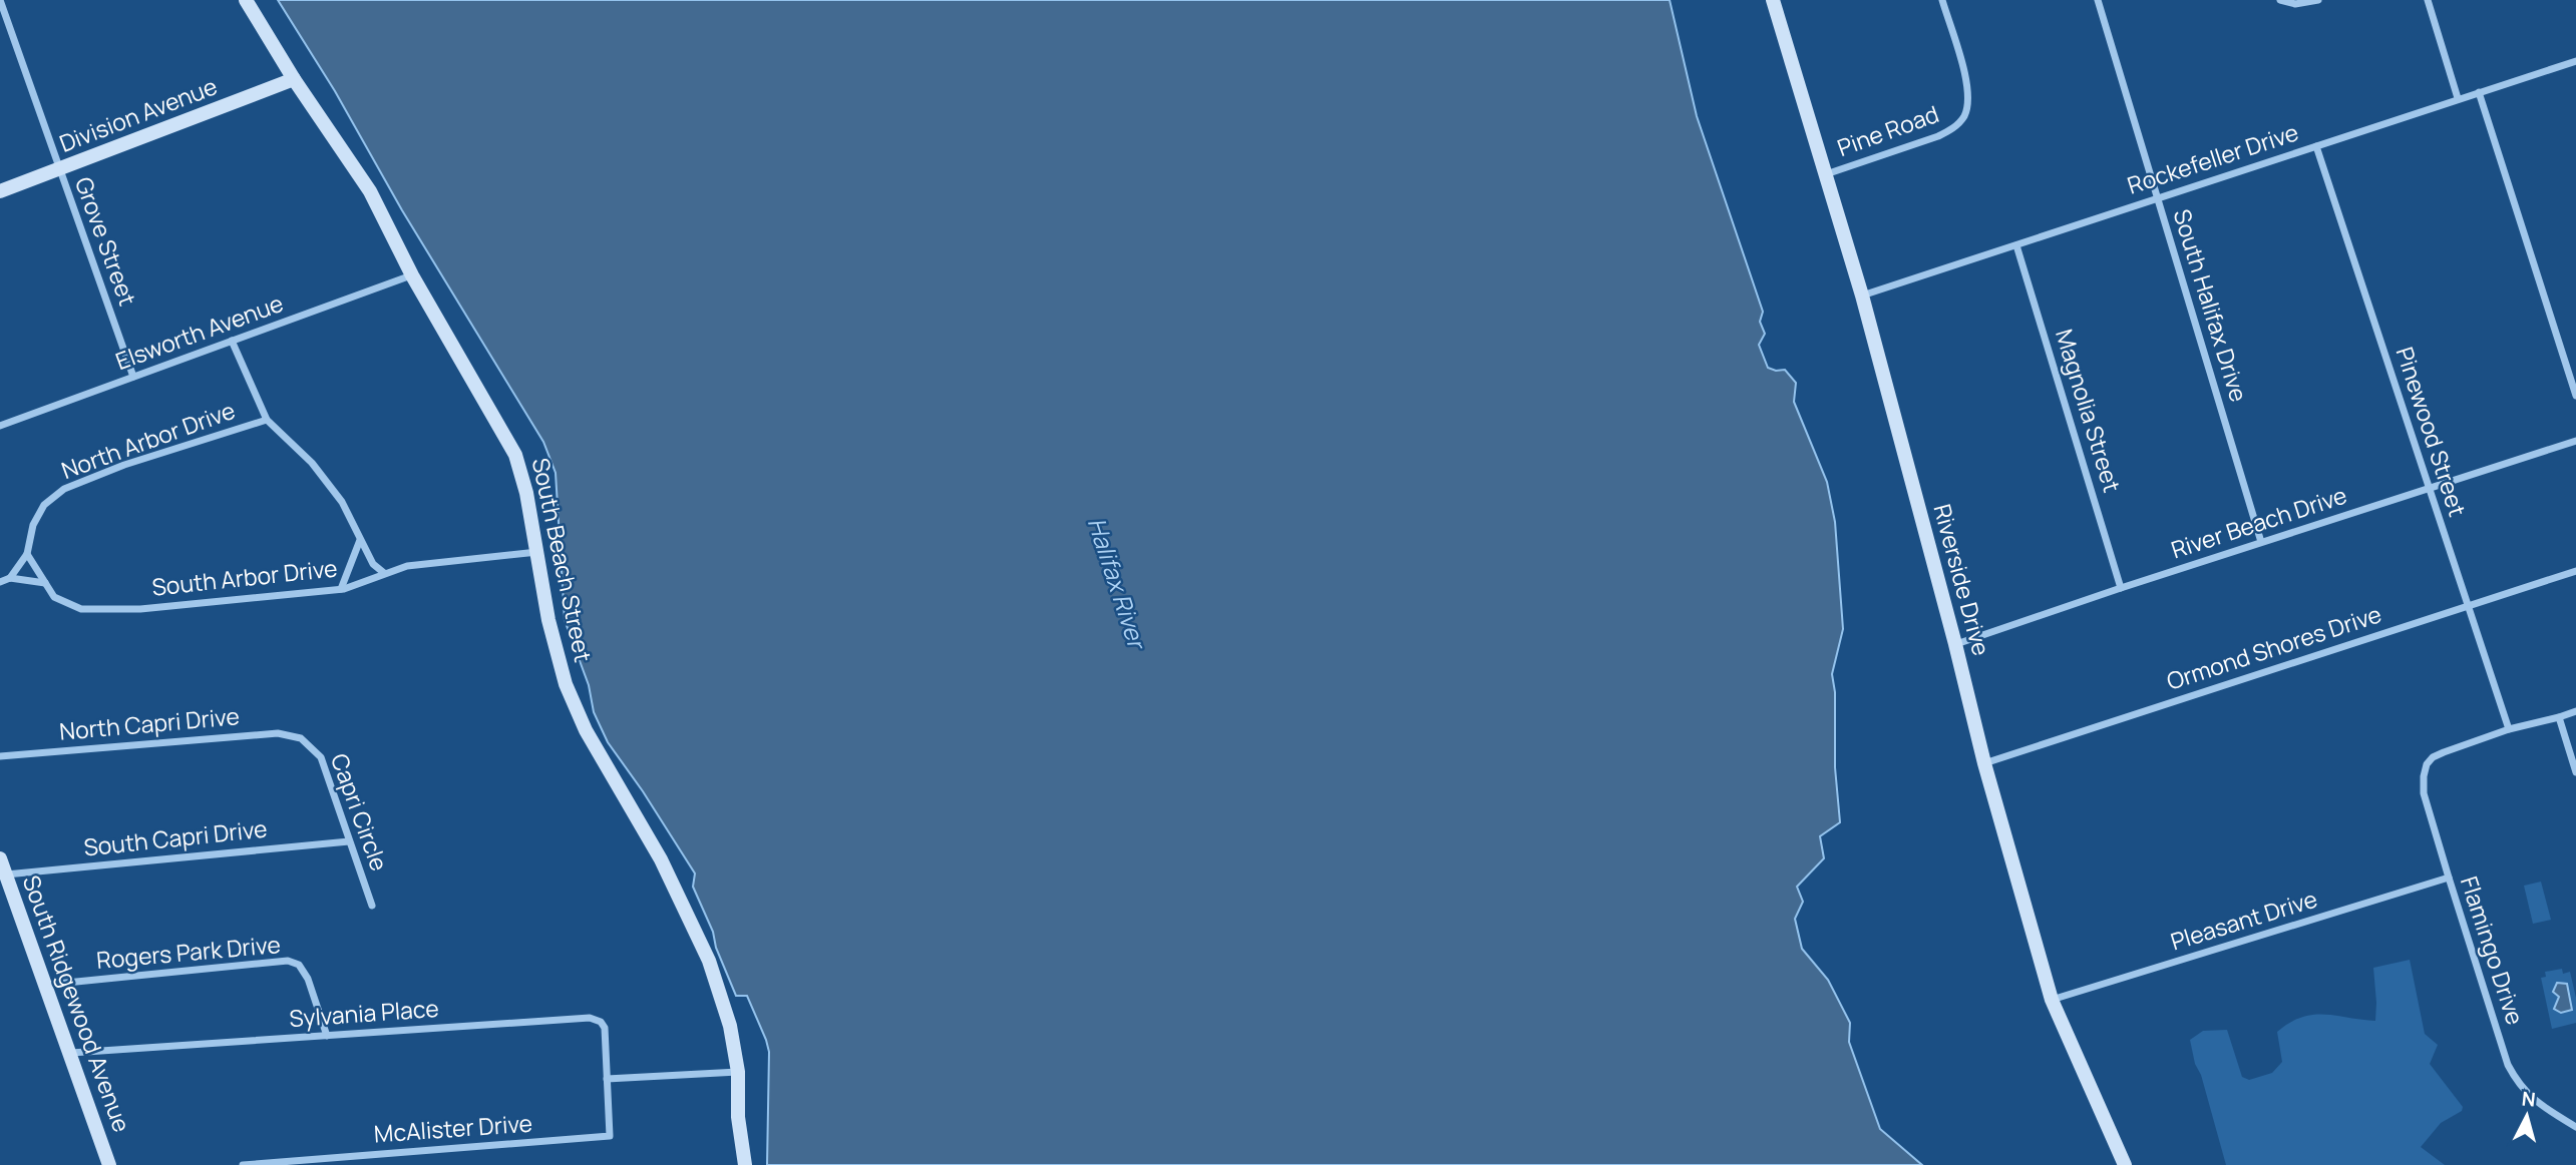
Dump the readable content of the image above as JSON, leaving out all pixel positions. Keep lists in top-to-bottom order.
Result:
{
  "streets": {
    "street": [
      "Division Avenue",
      "Pine Road",
      "Rockefeller Drive",
      "Grove Street",
      "South Halifax Drive",
      "Elsworth Avenue",
      "Magnolia Street",
      "Pinewood Street",
      "North Arbor Drive",
      "River Beach Drive",
      "South Beach Street",
      "South Arbor Drive",
      "Riverside Drive",
      "Ormond Shores Drive",
      "North Capri Drive",
      "Capri Circle",
      "South Capri Drive",
      "Pleasant Drive",
      "Flamingo Drive",
      "Rogers Park Drive",
      "South Ridgewood Avenue",
      "Sylvania Place",
      "McAlister Drive"
    ]
  },
  "crossings": [
    ["Division Avenue", "Grove Street"],
    ["Division Avenue", "South Beach Street"],
    ["Pine Road", "Riverside Drive"],
    ["Rockefeller Drive", "South Halifax Drive"],
    ["Rockefeller Drive", "Magnolia Street"],
    ["Rockefeller Drive", "Pinewood Street"],
    ["Rockefeller Drive", "Riverside Drive"],
    ["Grove Street", "Elsworth Avenue"],
    ["South Halifax Drive", "River Beach Drive"],
    ["Elsworth Avenue", "South Beach Street"],
    ["Magnolia Street", "River Beach Drive"],
    ["Pinewood Street", "River Beach Drive"],
    ["Pinewood Street", "Ormond Shores Drive"],
    ["Pinewood Street", "Flamingo Drive"],
    ["North Arbor Drive", "South Arbor Drive"],
    ["River Beach Drive", "Riverside Drive"],
    ["South Beach Street", "South Arbor Drive"],
    ["Riverside Drive", "Ormond Shores Drive"],
    ["Riverside Drive", "Pleasant Drive"],
    ["North Capri Drive", "Capri Circle"],
    ["Capri Circle", "South Capri Drive"],
    ["South Capri Drive", "South Ridgewood Avenue"],
    ["Pleasant Drive", "Flamingo Drive"],
    ["Rogers Park Drive", "South Ridgewood Avenue"],
    ["Rogers Park Drive", "Sylvania Place"],
    ["South Ridgewood Avenue", "Sylvania Place"],
    ["Sylvania Place", "McAlister Drive"]
  ],
  "water": ["Halifax River"],
  "north": "top"
}
